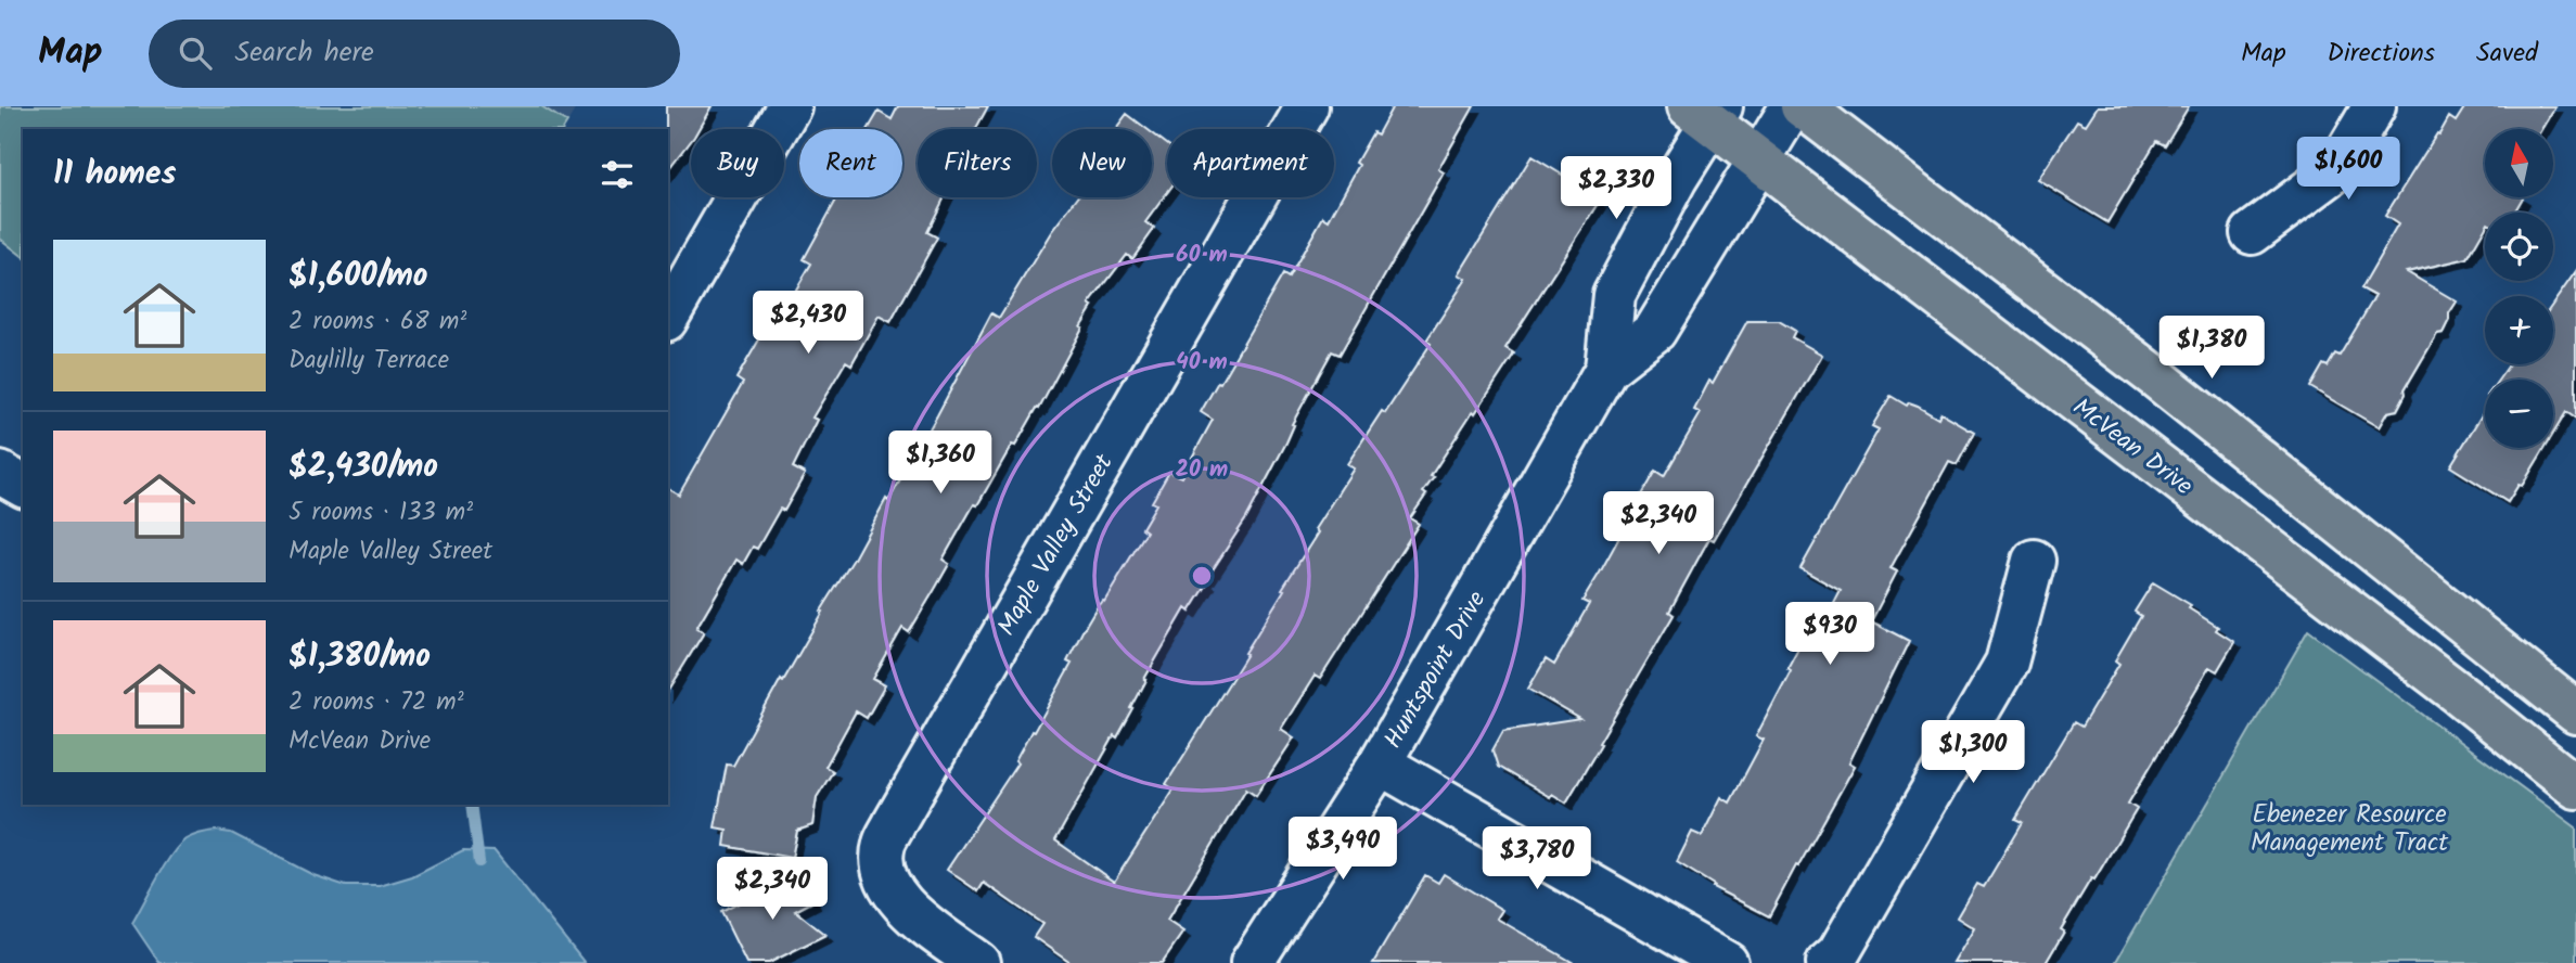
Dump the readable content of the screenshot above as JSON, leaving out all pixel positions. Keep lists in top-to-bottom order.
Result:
{
  "streets": {
    "main road": ["McVean Drive"],
    "street": ["Maple Valley Street", "Huntspoint Drive"]
  },
  "crossings": [
    ["McVean Drive", "Huntspoint Drive"]
  ],
  "parks": ["Ebenezer Resource Management Tract"],
  "north": "top",
  "page": {
    "header": "Map",
    "search": "Search here",
    "nav": ["Map", "Directions", "Saved"],
    "map_buttons": ["+", "−"],
    "chip": [
      "Buy",
      "Rent",
      "Filters",
      "New",
      "Apartment"
    ],
    "heading": "11 homes",
    "price": [
      "$1,600",
      "$2,330",
      "$2,430",
      "$1,380",
      "$1,360",
      "$2,340",
      "$930",
      "$1,300",
      "$3,490",
      "$3,780",
      "$2,340"
    ],
    "list": [
      {
        "name": "$1,600/mo",
        "note": "2 rooms · 68 m² · Daylilly Terrace"
      },
      {
        "name": "$2,430/mo",
        "note": "5 rooms · 133 m² · Maple Valley Street"
      },
      {
        "name": "$1,380/mo",
        "note": "2 rooms · 72 m² · McVean Drive"
      }
    ]
  },
  "rings": ["60 m", "40 m", "20 m"]
}
